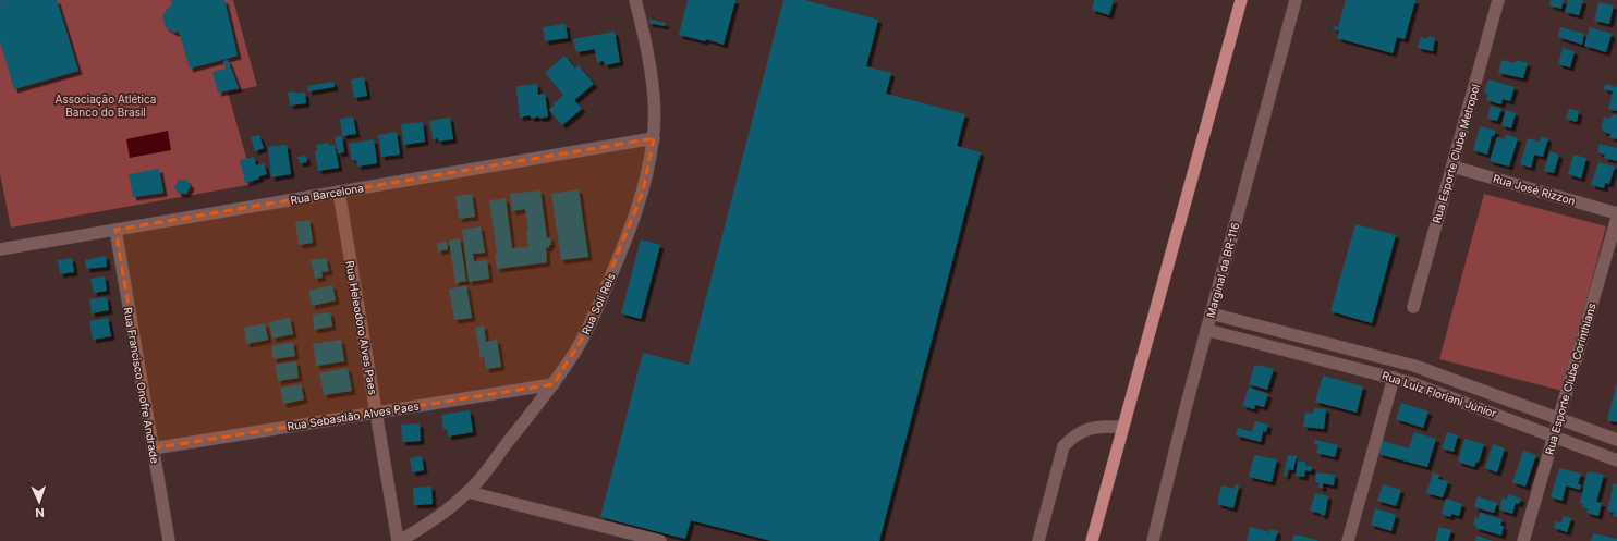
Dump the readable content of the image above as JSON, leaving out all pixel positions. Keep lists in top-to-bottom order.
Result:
{
  "streets": {
    "street": [
      "Rua Esporte Clube Metropol",
      "Rua José Rizzon",
      "Rua Barcelona",
      "Marginal da BR-116",
      "Rua Soli Reis",
      "Rua Heleodoro Alves Paes",
      "Rua Esporte Clube Corinthians",
      "Rua Francisco Onofre Andrade",
      "Rua Luiz Floriani Júnior",
      "Rua Sebastião Alves Paes"
    ]
  },
  "crossings": [
    ["Rua Esporte Clube Metropol", "Rua José Rizzon"],
    ["Rua Barcelona", "Rua Soli Reis"],
    ["Rua Barcelona", "Rua Heleodoro Alves Paes"],
    ["Rua Barcelona", "Rua Francisco Onofre Andrade"],
    ["Marginal da BR-116", "Rua Luiz Floriani Júnior"],
    ["Rua Soli Reis", "Rua Heleodoro Alves Paes"],
    ["Rua Soli Reis", "Rua Sebastião Alves Paes"],
    ["Rua Heleodoro Alves Paes", "Rua Sebastião Alves Paes"],
    ["Rua Esporte Clube Corinthians", "Rua Luiz Floriani Júnior"],
    ["Rua Francisco Onofre Andrade", "Rua Sebastião Alves Paes"]
  ],
  "parks": ["Associação Atlética Banco do Brasil"],
  "north": "bottom"
}
